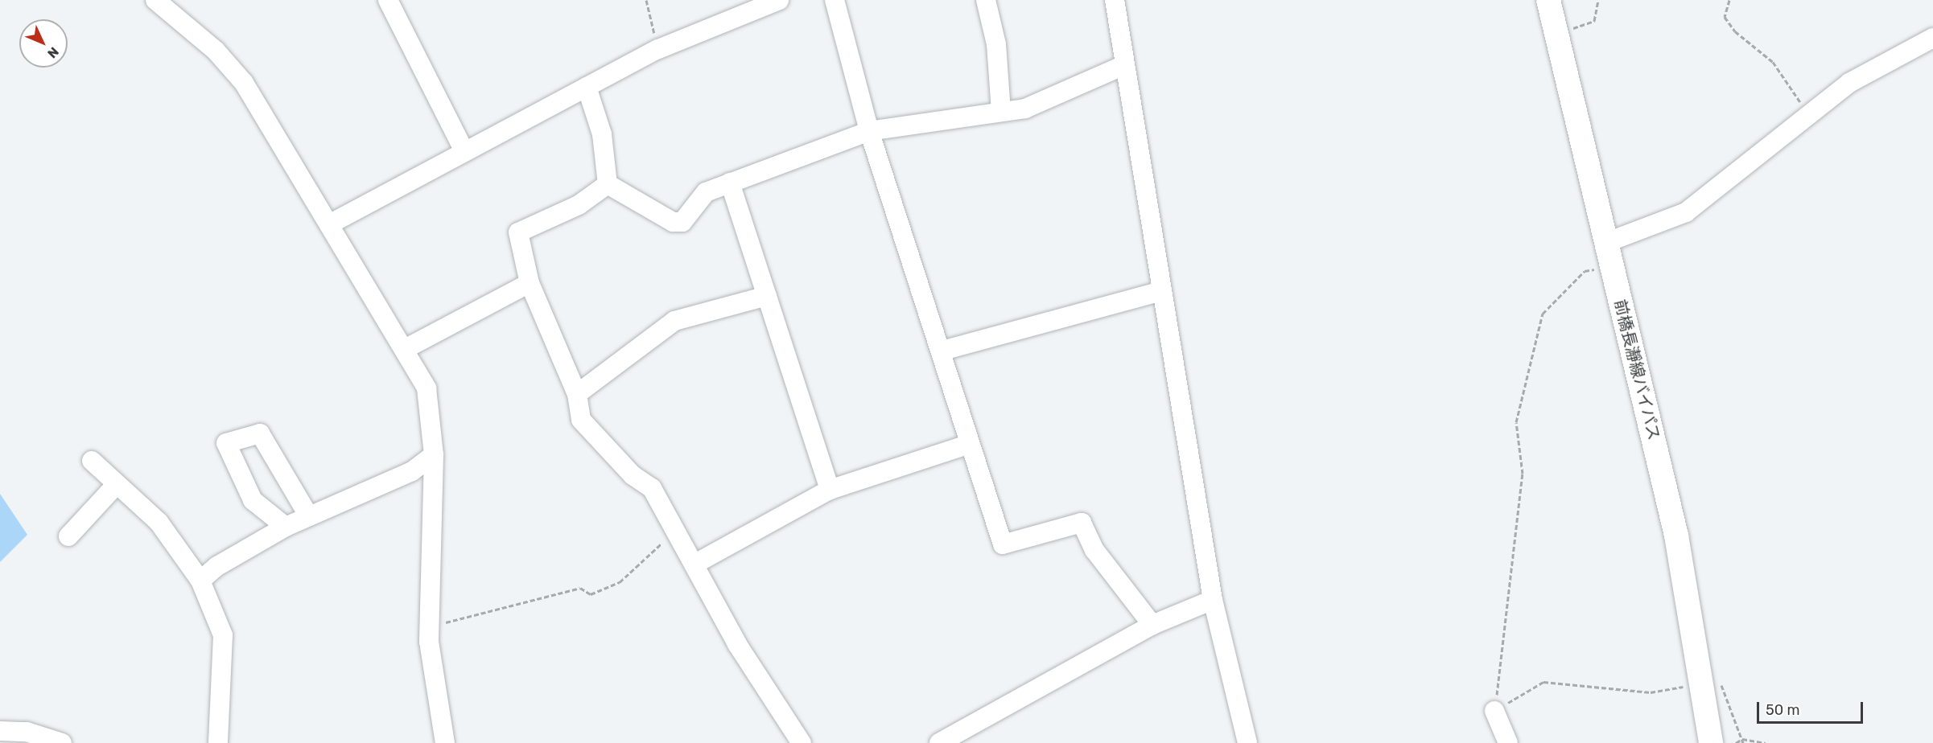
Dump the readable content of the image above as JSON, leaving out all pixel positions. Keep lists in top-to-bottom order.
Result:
{
  "streets": {
    "main road": ["前橋長瀞線バイパス"]
  },
  "scale_bar": "50 m",
  "north": "bottom right"
}
